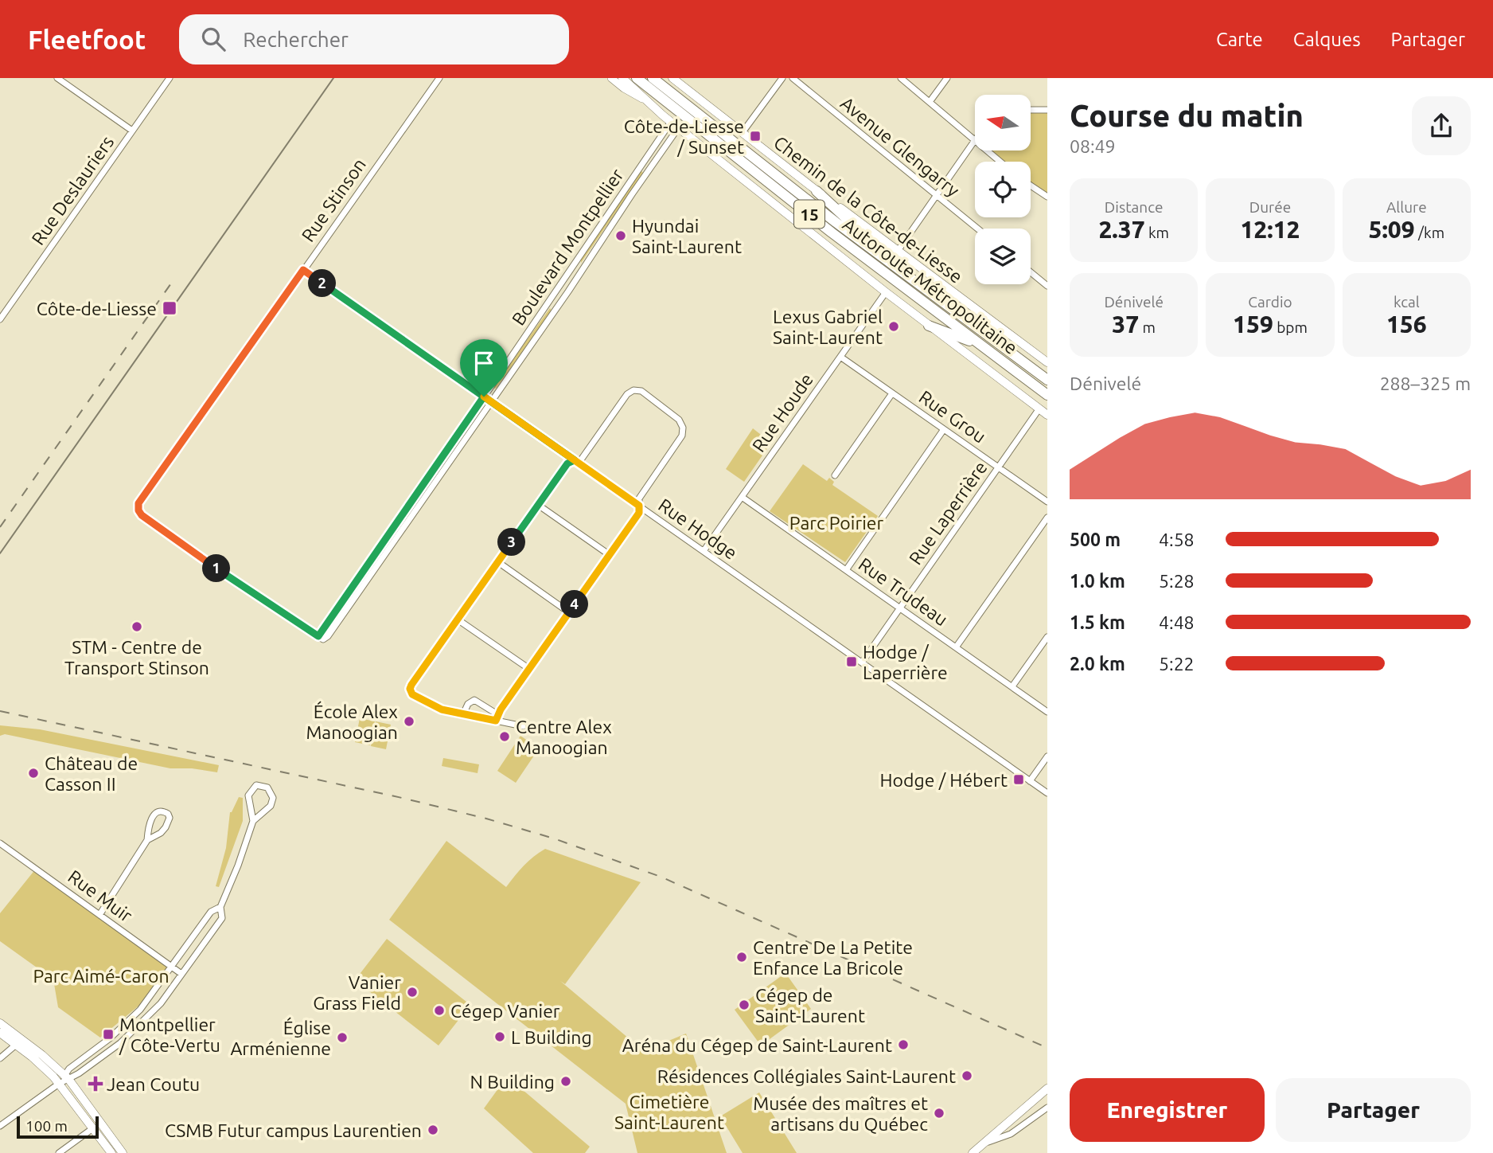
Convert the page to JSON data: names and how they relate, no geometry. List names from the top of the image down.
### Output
{
  "streets": {
    "highway": ["15", "Autoroute Métropolitaine"],
    "main road": ["Chemin de la Côte-de-Liesse"],
    "street": [
      "Avenue Glengarry",
      "Rue Deslauriers",
      "Rue Stinson",
      "Boulevard Montpellier",
      "Rue Houde",
      "Rue Grou",
      "Rue Laperrière",
      "Rue Hodge",
      "Rue Trudeau",
      "Rue Muir"
    ]
  },
  "crossings": [
    ["Rue Stinson", "Boulevard Montpellier"],
    ["Rue Stinson", "Rue Hodge"],
    ["Boulevard Montpellier", "Rue Hodge"],
    ["Rue Houde", "Rue Grou"],
    ["Rue Houde", "Rue Hodge"],
    ["Rue Houde", "Rue Trudeau"],
    ["Rue Grou", "Rue Laperrière"],
    ["Rue Laperrière", "Rue Hodge"],
    ["Rue Laperrière", "Rue Trudeau"]
  ],
  "parks": ["Parc Poirier", "Parc Aimé-Caron", "Cimetière Saint-Laurent"],
  "places": {
    "transit": [
      "Côte-de-Liesse / Sunset",
      "Côte-de-Liesse",
      "Hodge / Laperrière",
      "Hodge / Hébert",
      "Montpellier / Côte-Vertu"
    ],
    "other": [
      "Hyundai Saint-Laurent",
      "Lexus Gabriel Saint-Laurent",
      "STM - Centre de Transport Stinson",
      "École Alex Manoogian",
      "Centre Alex Manoogian",
      "Château de Casson II",
      "Centre De La Petite Enfance La Bricole",
      "Vanier Grass Field",
      "Cégep de Saint-Laurent",
      "Cégep Vanier",
      "L Building",
      "Église Arménienne",
      "Aréna du Cégep de Saint-Laurent",
      "Résidences Collégiales Saint-Laurent",
      "N Building",
      "Musée des maîtres et artisans du Québec",
      "CSMB Futur campus Laurentien"
    ],
    "health": ["Jean Coutu"]
  },
  "scale_bar": "100 m",
  "north": "left",
  "page": {
    "header": "Fleetfoot",
    "search": "Rechercher",
    "nav": ["Carte", "Calques", "Partager"],
    "heading": ["Course du matin", "08:49"],
    "stats": [
      ["Distance", "2.37 km"],
      ["Durée", "12:12"],
      ["Allure", "5:09 /km"],
      ["Dénivelé", "37 m"],
      ["Cardio", "159 bpm"],
      ["kcal", "156"]
    ],
    "pins": [
      "2",
      "3",
      "1",
      "4"
    ],
    "chart": ["Dénivelé", "288–325 m"],
    "list": [
      {
        "name": "500 m",
        "note": "4:58"
      },
      {
        "name": "1.0 km",
        "note": "5:28"
      },
      {
        "name": "1.5 km",
        "note": "4:48"
      },
      {
        "name": "2.0 km",
        "note": "5:22"
      }
    ],
    "buttons": ["Enregistrer", "Partager"],
    "scale": "100 m"
  }
}
